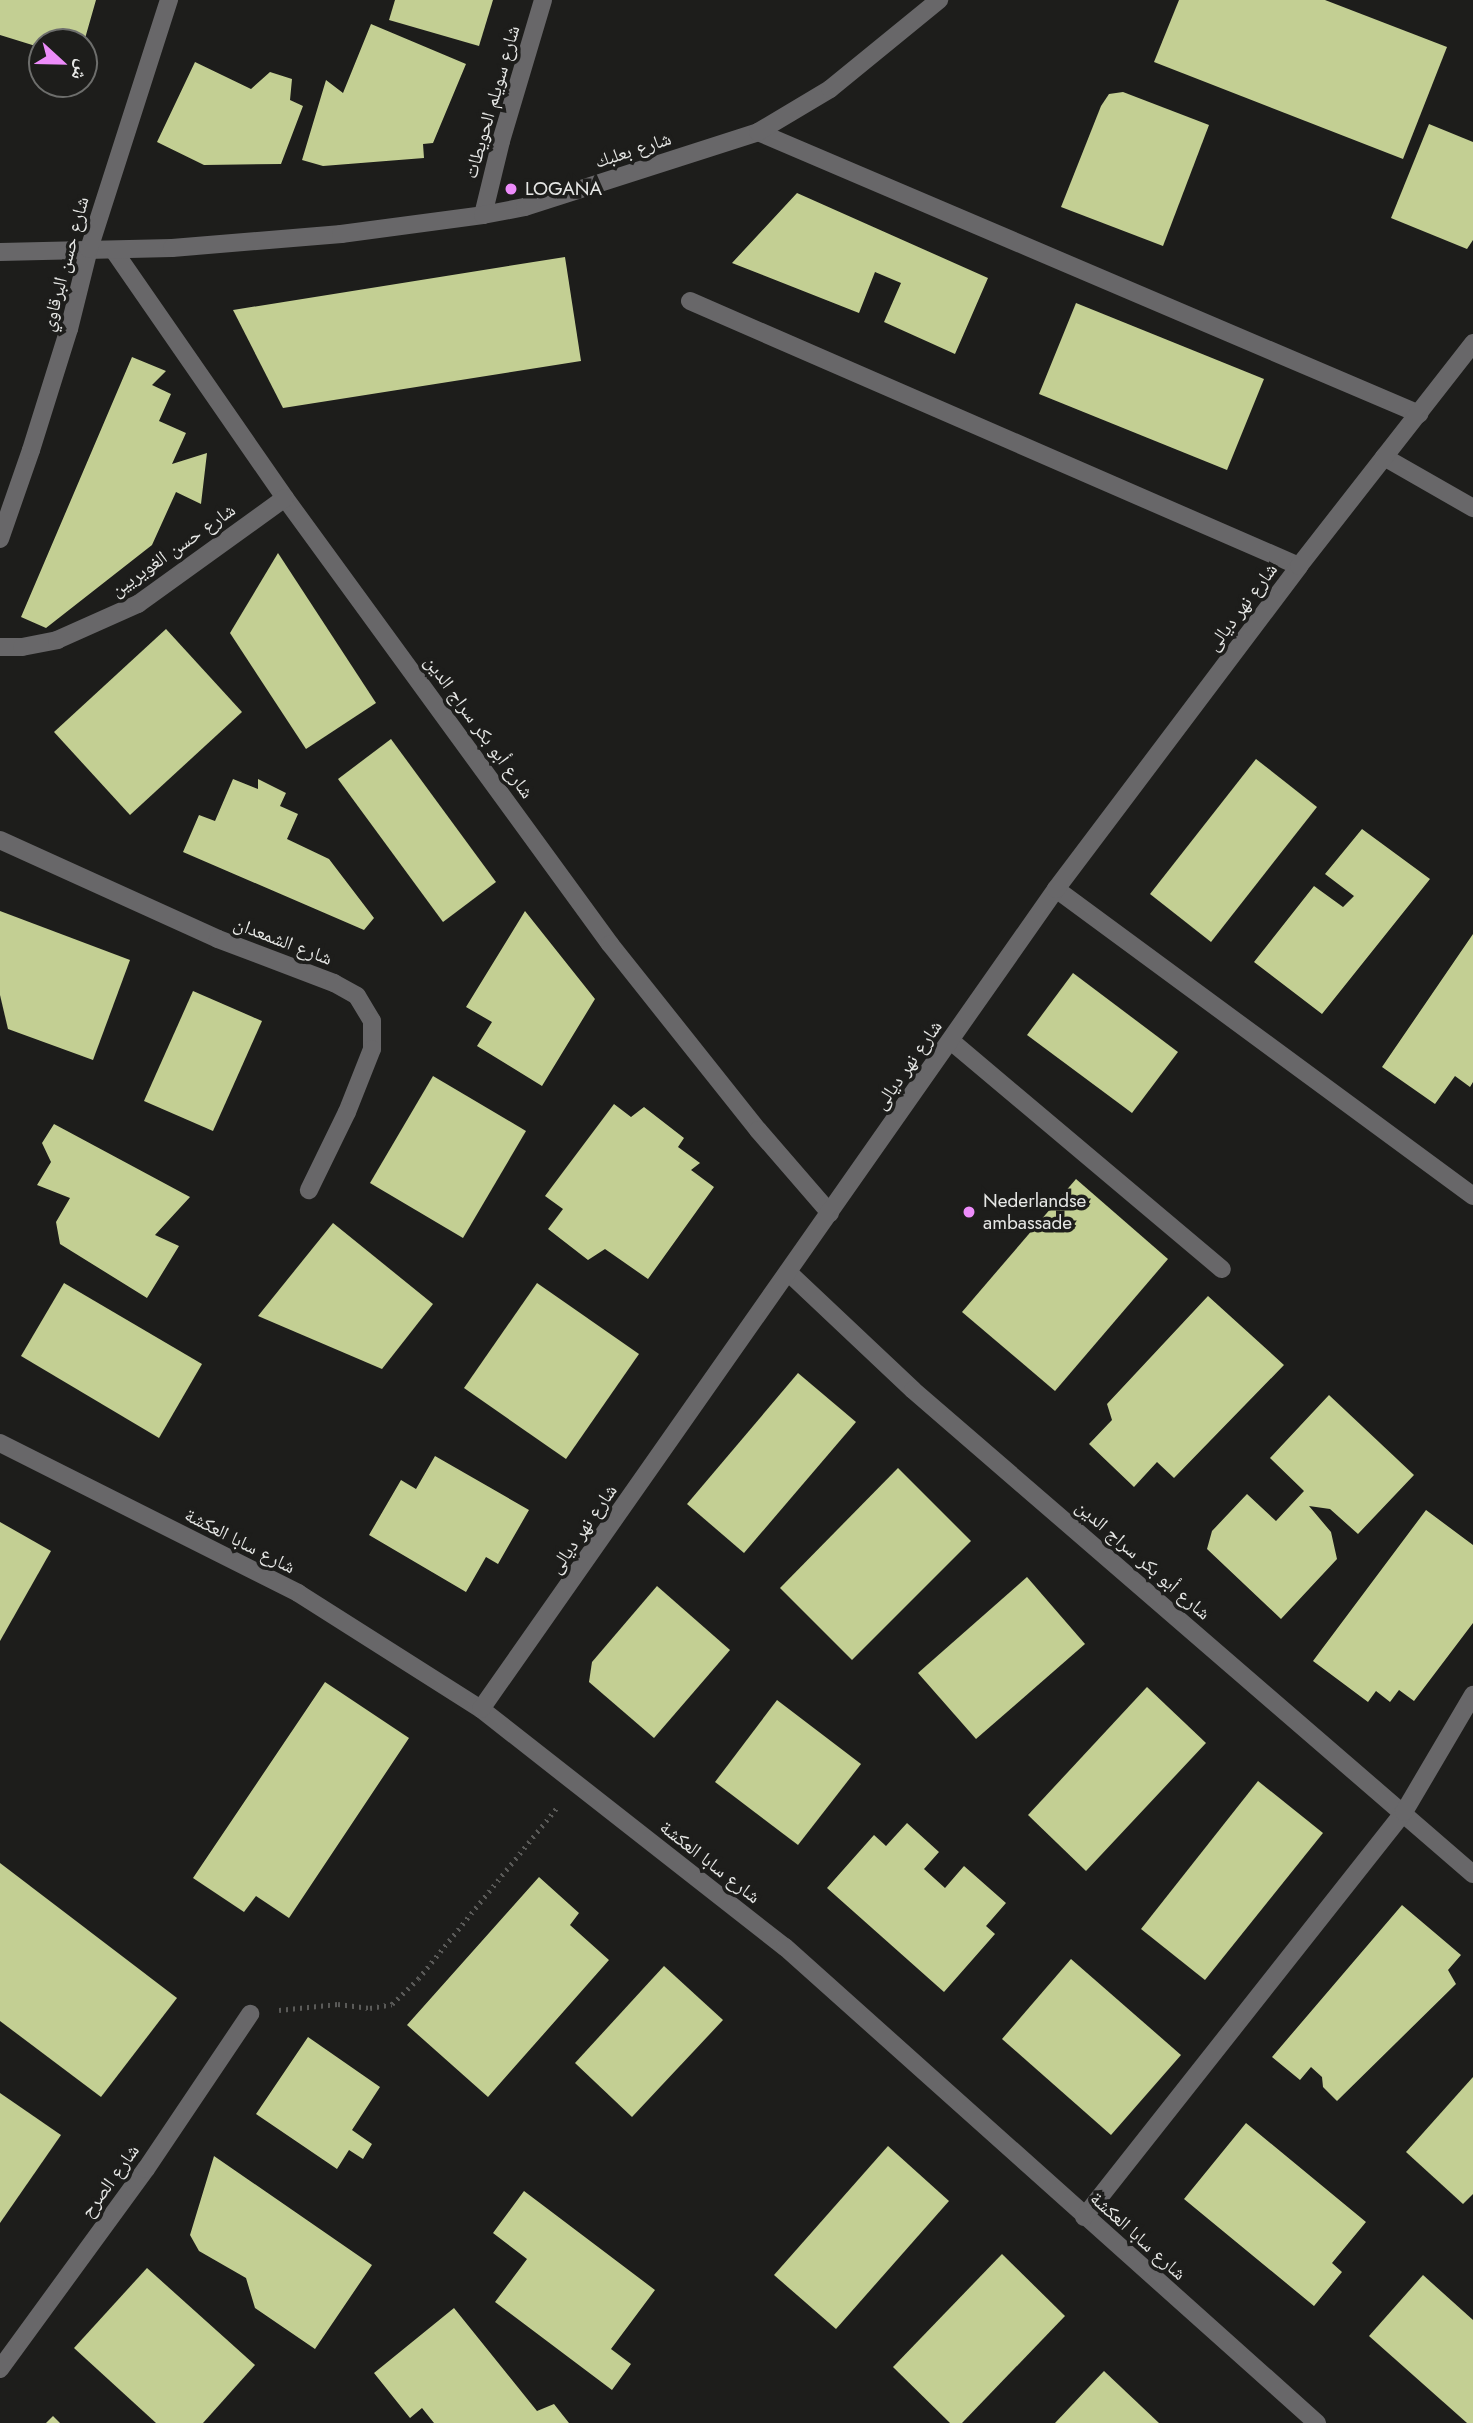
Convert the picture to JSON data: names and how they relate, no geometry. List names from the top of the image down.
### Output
{
  "streets": {
    "street": [
      "شارع سويلم الحويطات",
      "شارع بعلبك",
      "شارع حسن البرقاوي",
      "شارع حسن الغويريين",
      "شارع نهر ديالى",
      "شارع أبو بكر سراج الدين",
      "شارع الشمعدان",
      "شارع سابا العكشة",
      "شارع الصرح"
    ]
  },
  "crossings": [
    ["شارع سويلم الحويطات", "شارع بعلبك"],
    ["شارع بعلبك", "شارع حسن البرقاوي"],
    ["شارع بعلبك", "شارع أبو بكر سراج الدين"],
    ["شارع حسن الغويريين", "شارع أبو بكر سراج الدين"],
    ["شارع نهر ديالى", "شارع أبو بكر سراج الدين"],
    ["شارع نهر ديالى", "شارع سابا العكشة"]
  ],
  "places": ["LOGANA", "Nederlandse ambassade"],
  "north": "right"
}
